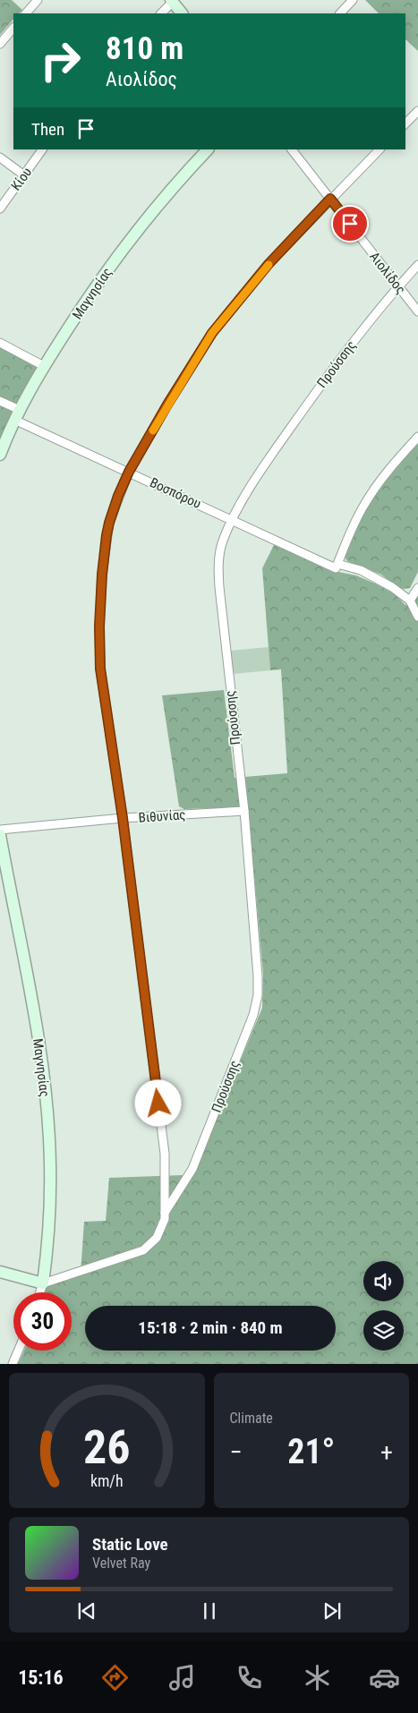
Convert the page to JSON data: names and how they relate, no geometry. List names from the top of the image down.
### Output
{
  "streets": {
    "street": [
      "Κίου",
      "Αιολίδος",
      "Μαγνησίας",
      "Προύσσης",
      "Βοσπόρου",
      "Βιθυνίας"
    ]
  },
  "crossings": [
    ["Αιολίδος", "Προύσσης"],
    ["Μαγνησίας", "Βοσπόρου"],
    ["Προύσσης", "Βοσπόρου"],
    ["Προύσσης", "Βιθυνίας"]
  ],
  "page": {
    "turn": ["810 m", "Αιολίδος"],
    "then": "Then",
    "limit": "30",
    "trip": "15:18 · 2 min · 840 m",
    "tile": "Climate",
    "heat": ["−", "21°", "+"],
    "song": ["Static Love", "Velvet Ray"],
    "tabs": "15:16",
    "gauge": ["26", "km/h"]
  }
}
